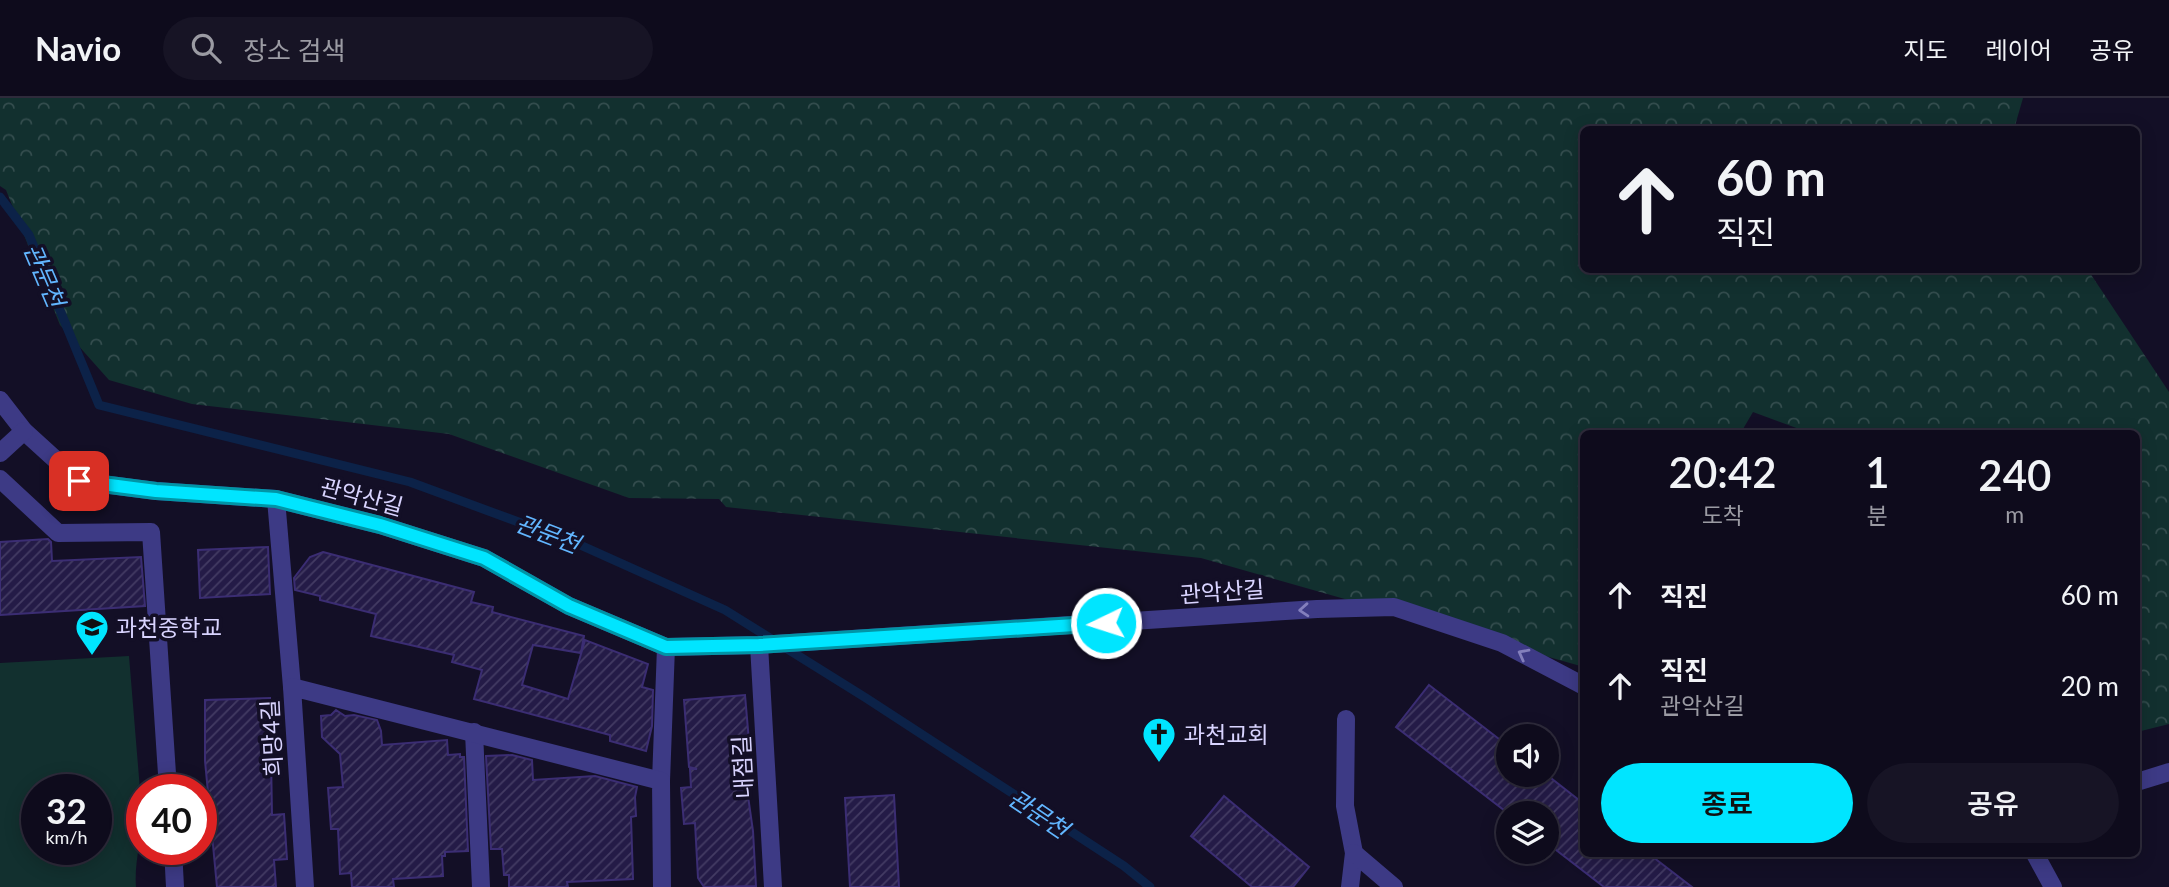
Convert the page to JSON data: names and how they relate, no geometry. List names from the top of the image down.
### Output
{
  "streets": {
    "street": ["관악산길", "희망4길", "내점길"]
  },
  "crossings": [
    ["관악산길", "내점길"]
  ],
  "one_way": ["관악산길"],
  "water": ["관문천"],
  "places": {
    "school or university": ["과천중학교"],
    "church": ["과천교회"]
  },
  "page": {
    "header": "Navio",
    "search": "장소 검색",
    "nav": ["지도", "레이어", "공유"],
    "turn": ["60 m", "직진"],
    "eta": [
      "20:42",
      "도착",
      "1",
      "분",
      "240",
      "m"
    ],
    "list": [
      {
        "name": "직진",
        "value": "60 m"
      },
      {
        "name": "직진",
        "note": "관악산길",
        "value": "20 m"
      }
    ],
    "buttons": ["종료", "공유"],
    "speed": "32 km/h",
    "limit": "40"
  }
}
